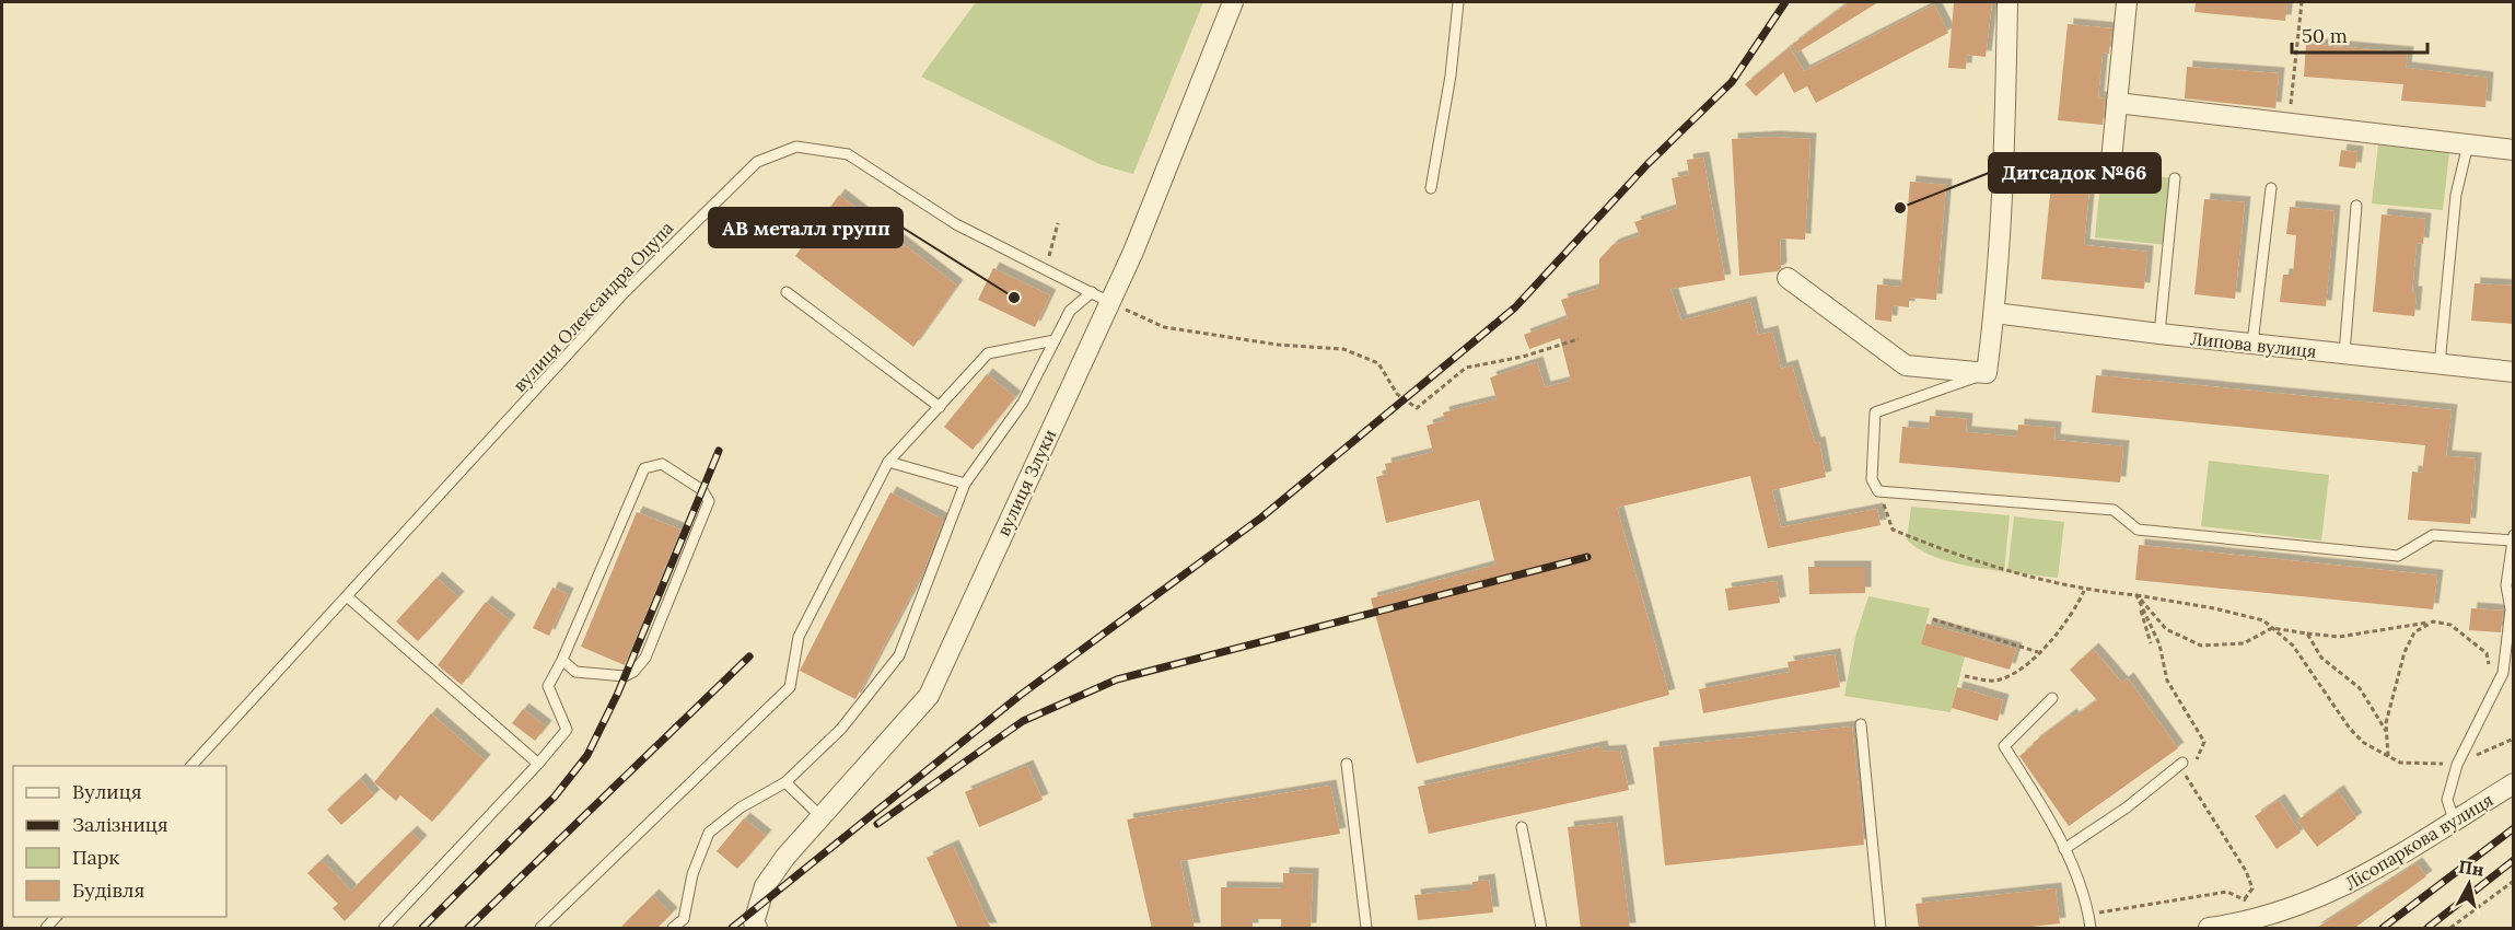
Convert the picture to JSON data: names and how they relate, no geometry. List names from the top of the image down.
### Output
{
  "streets": {
    "street": ["Липова вулиця", "вулиця Злуки", "Лісопаркова вулиця"],
    "lane": ["вулиця Олександра Оцупа"]
  },
  "crossings": [
    ["вулиця Олександра Оцупа", "вулиця Злуки"]
  ],
  "places": ["Дитсадок №66", "АВ металл групп"],
  "legend": [
    "Вулиця",
    "Залізниця",
    "Парк",
    "Будівля"
  ],
  "scale_bar": "50 m",
  "north": "top"
}
